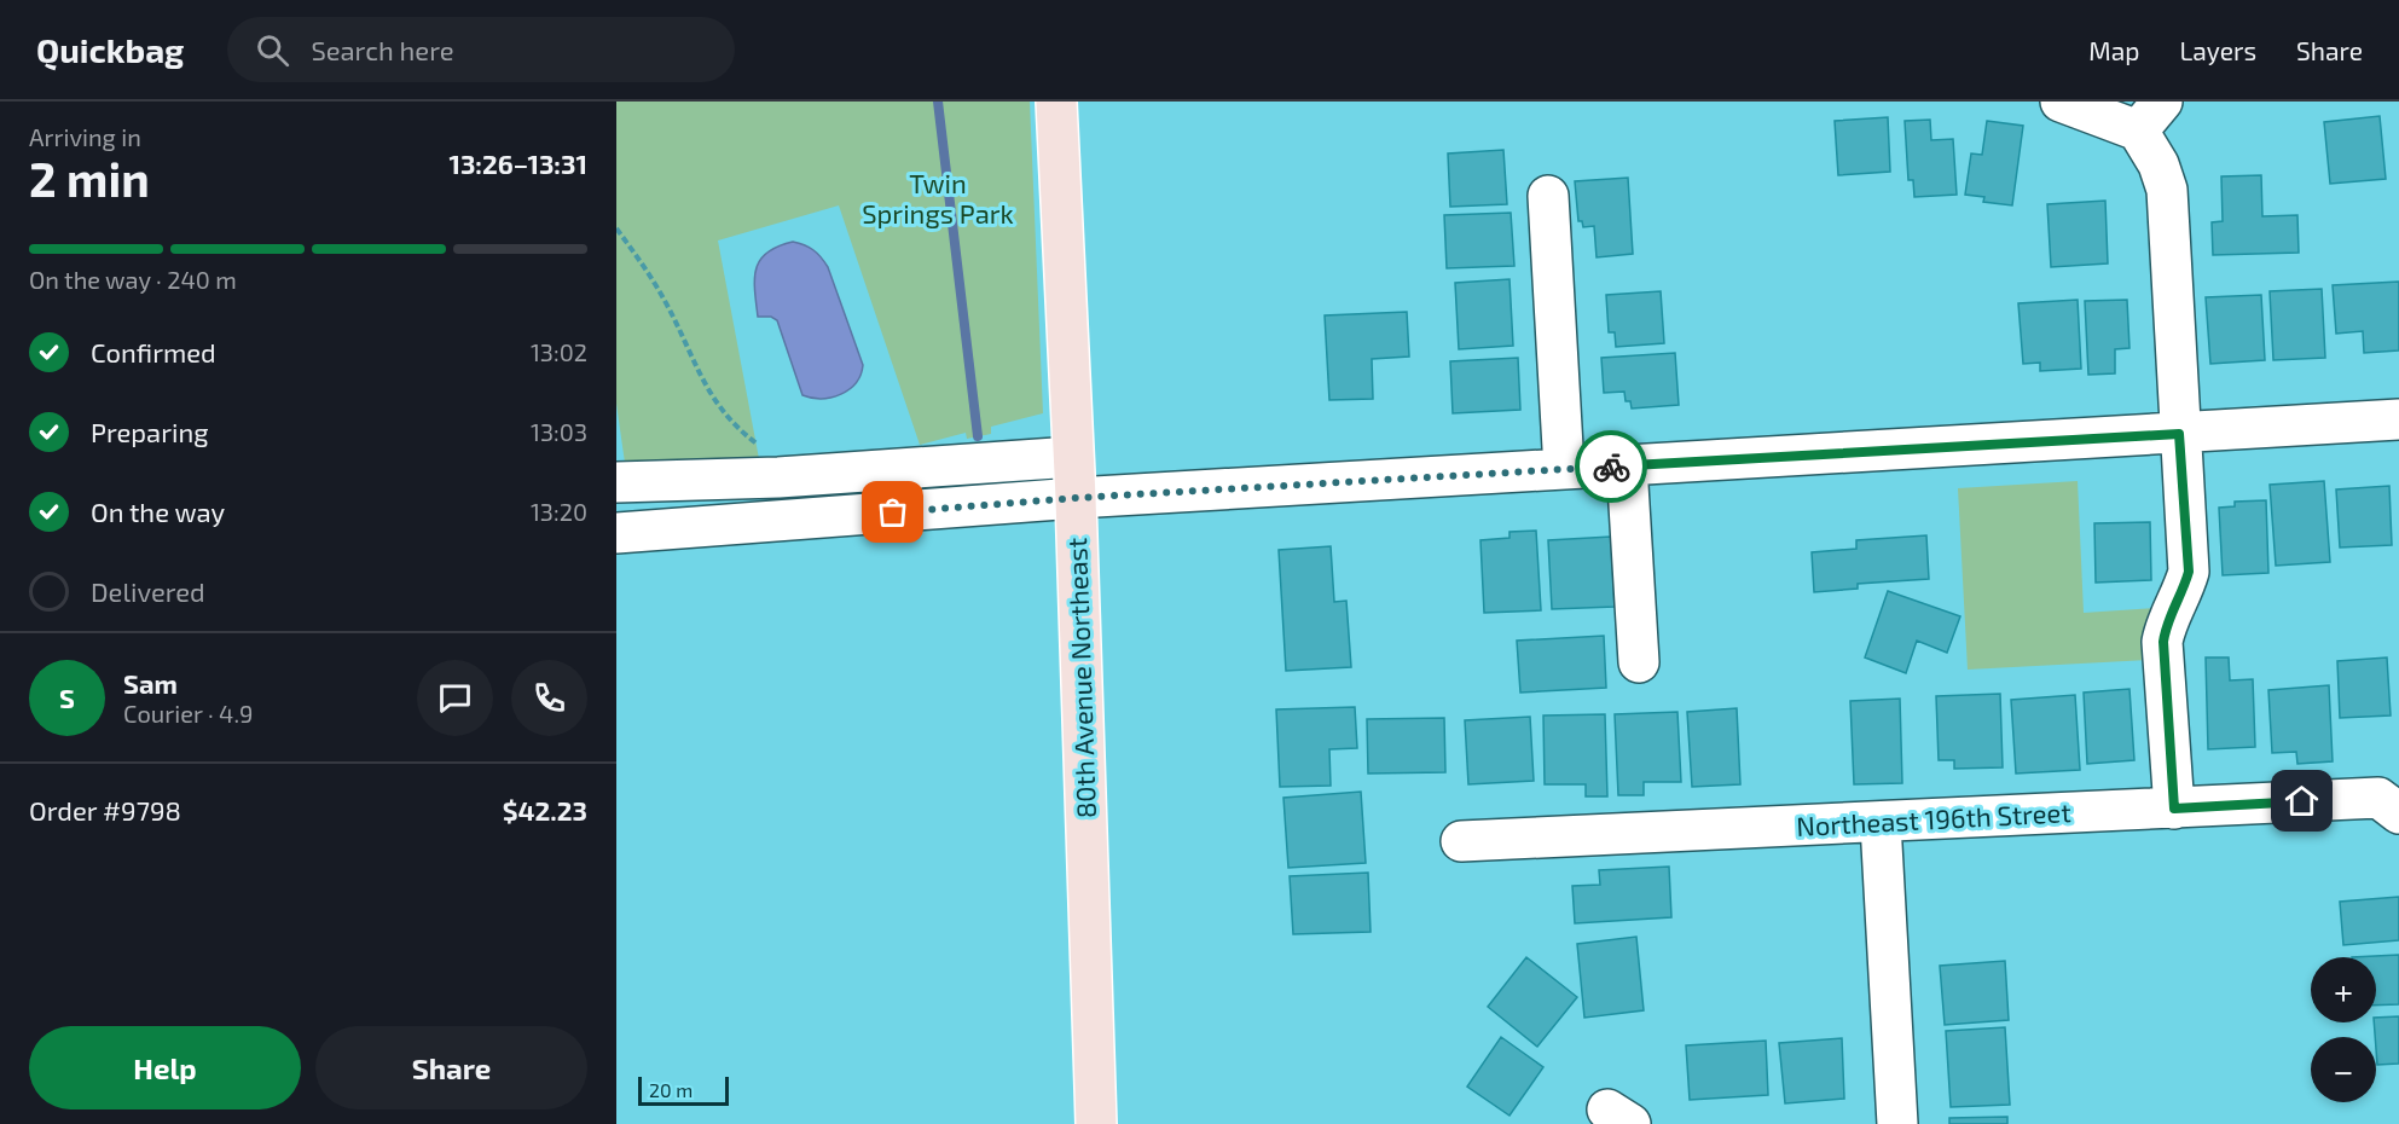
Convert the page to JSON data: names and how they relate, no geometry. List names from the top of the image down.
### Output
{
  "streets": {
    "main road": ["80th Avenue Northeast"],
    "street": ["Northeast 196th Street"]
  },
  "parks": ["Twin Springs Park"],
  "scale_bar": "20 m",
  "page": {
    "header": "Quickbag",
    "search": "Search here",
    "nav": ["Map", "Layers", "Share"],
    "heading": ["2 min", "Arriving in", "13:26–13:31"],
    "panel": [
      "Sam",
      "Courier · 4.9",
      "Order #9798",
      "$42.23"
    ],
    "bar": "On the way · 240 m",
    "list": [
      ["Confirmed", "13:02"],
      ["Preparing", "13:03"],
      ["On the way", "13:20"],
      "Delivered"
    ],
    "round": "S",
    "map_buttons": ["+", "−"],
    "buttons": ["Help", "Share"],
    "scale": "20 m"
  }
}
